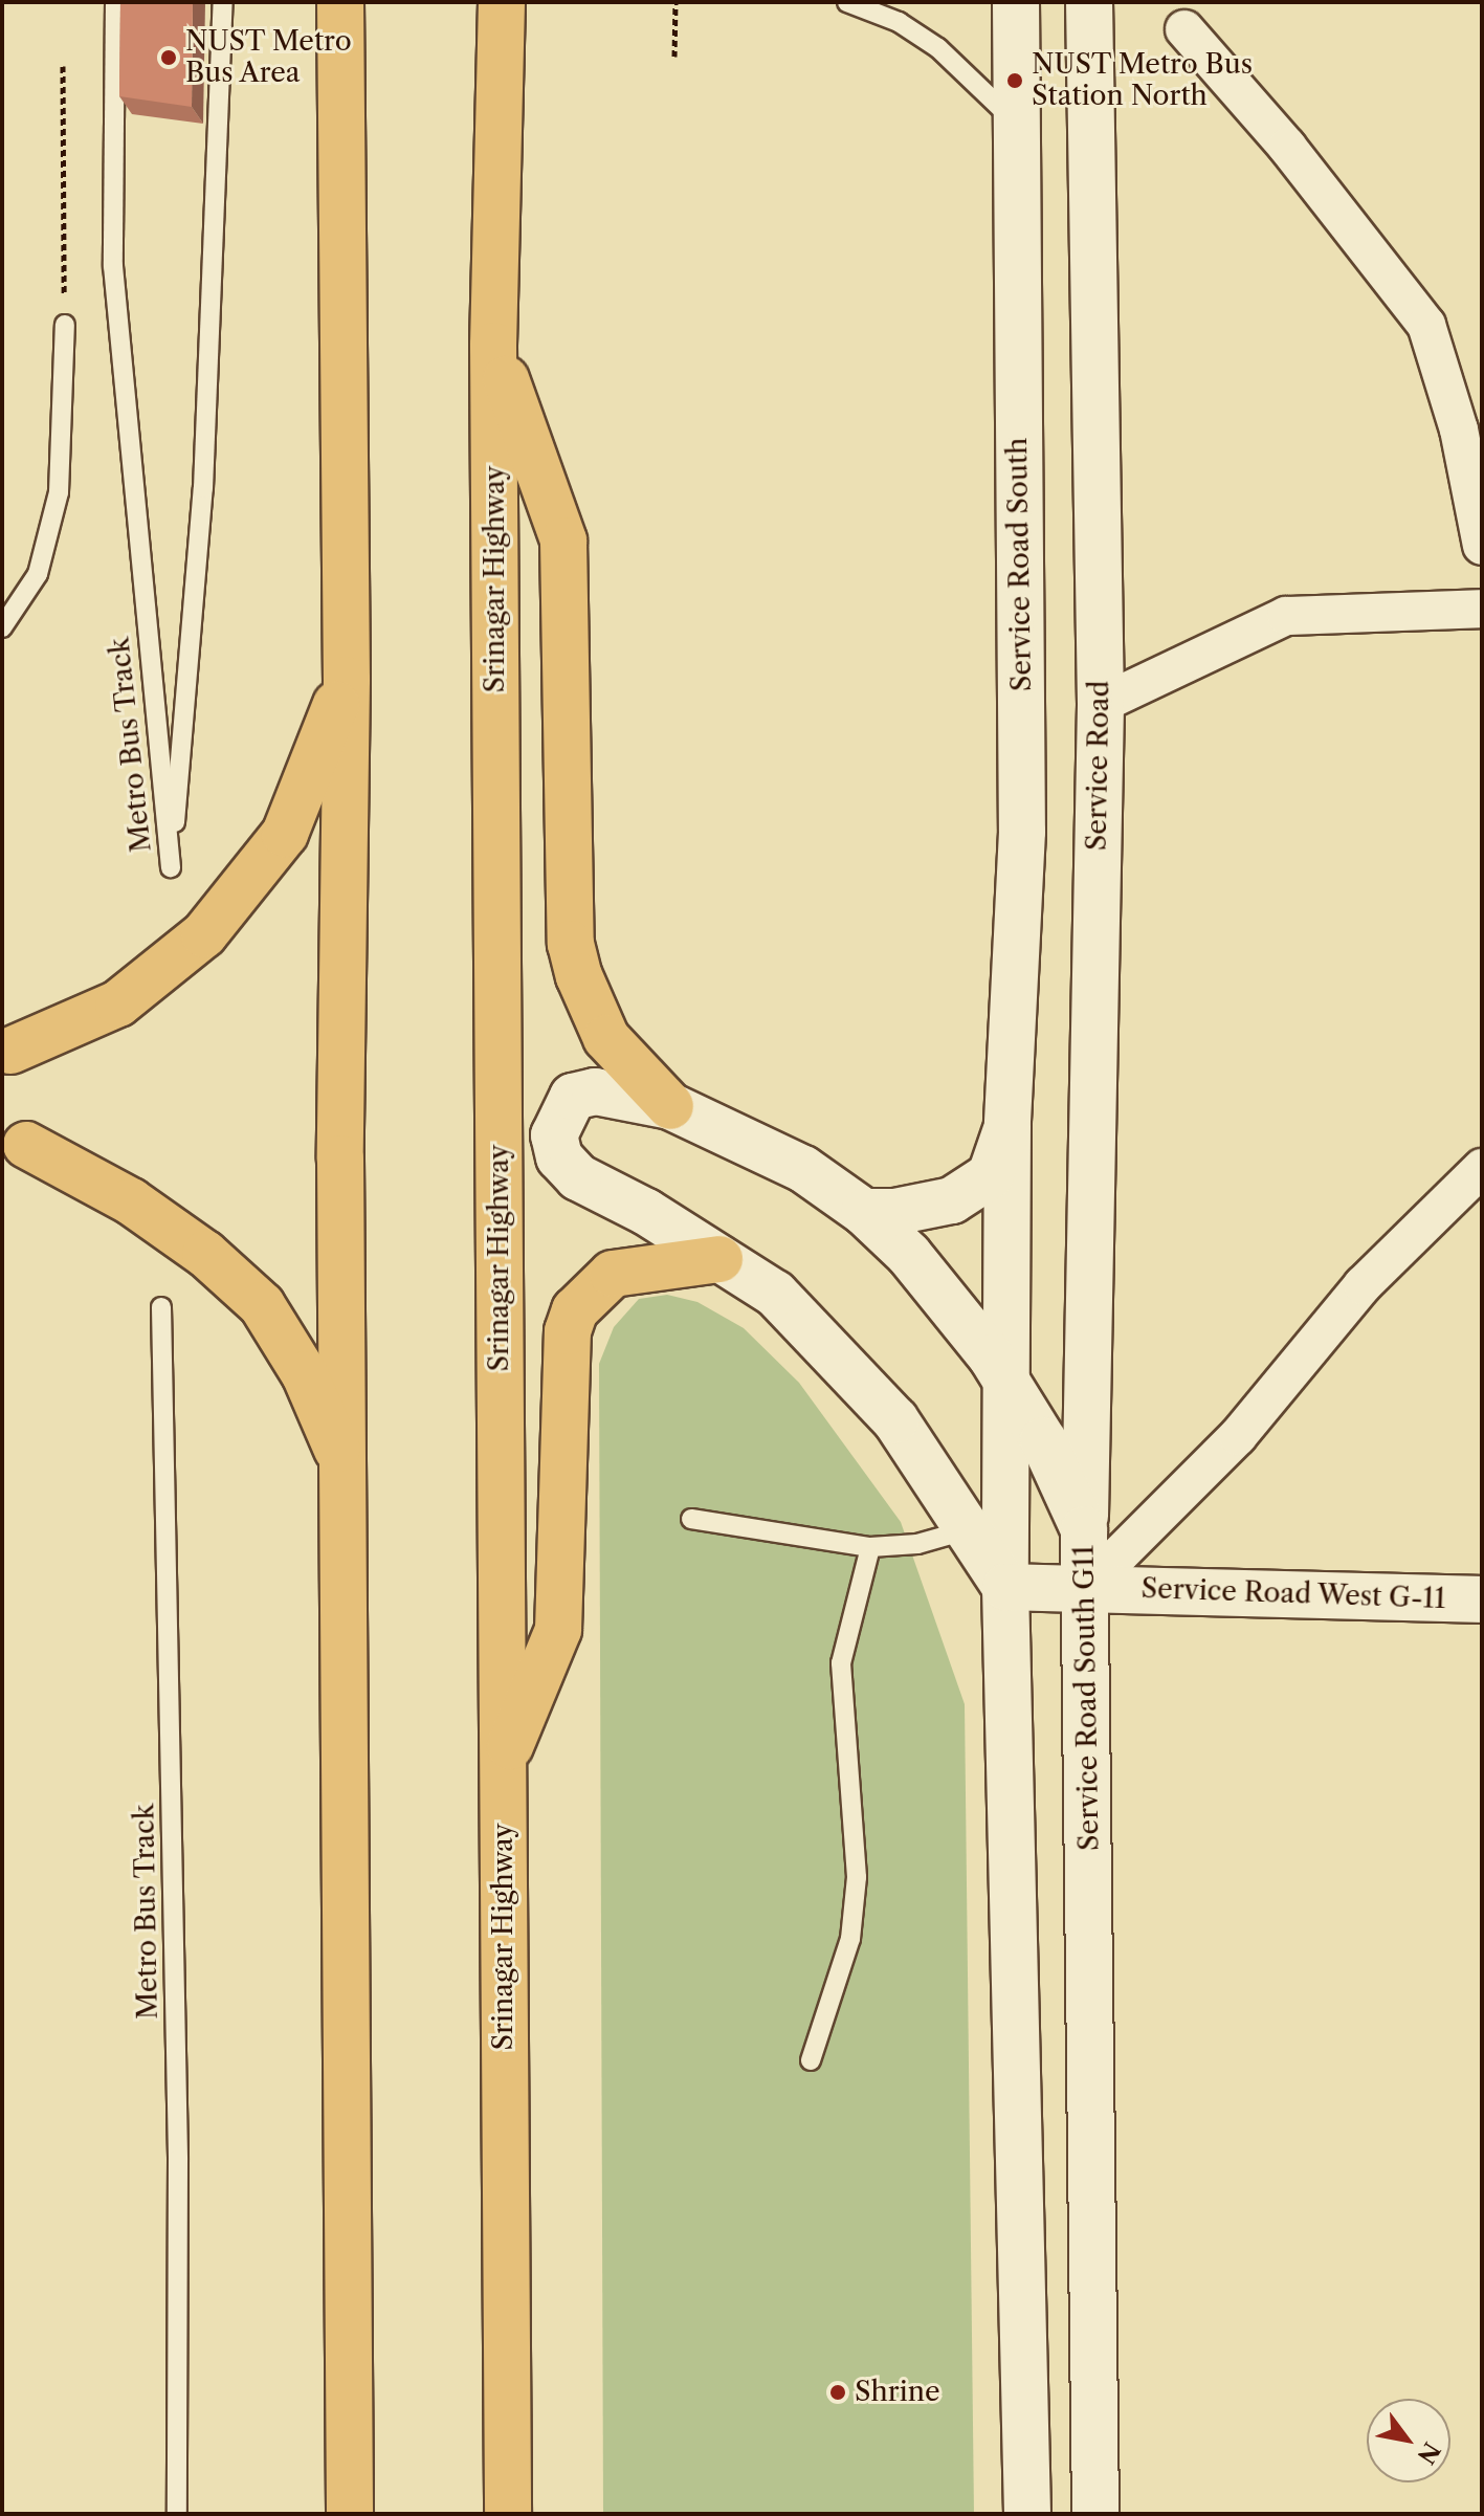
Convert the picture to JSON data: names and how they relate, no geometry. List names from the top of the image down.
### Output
{
  "streets": {
    "highway": ["Srinagar Highway"],
    "main road": [
      "Service Road South",
      "Service Road",
      "Service Road West G-11",
      "Service Road South G11"
    ],
    "lane": ["Metro Bus Track"]
  },
  "crossings": [
    ["Service Road", "Service Road South G11"],
    ["Service Road West G-11", "Service Road South G11"]
  ],
  "places": ["NUST Metro Bus Area", "NUST Metro Bus Station North", "Shrine"],
  "north": "bottom right"
}
